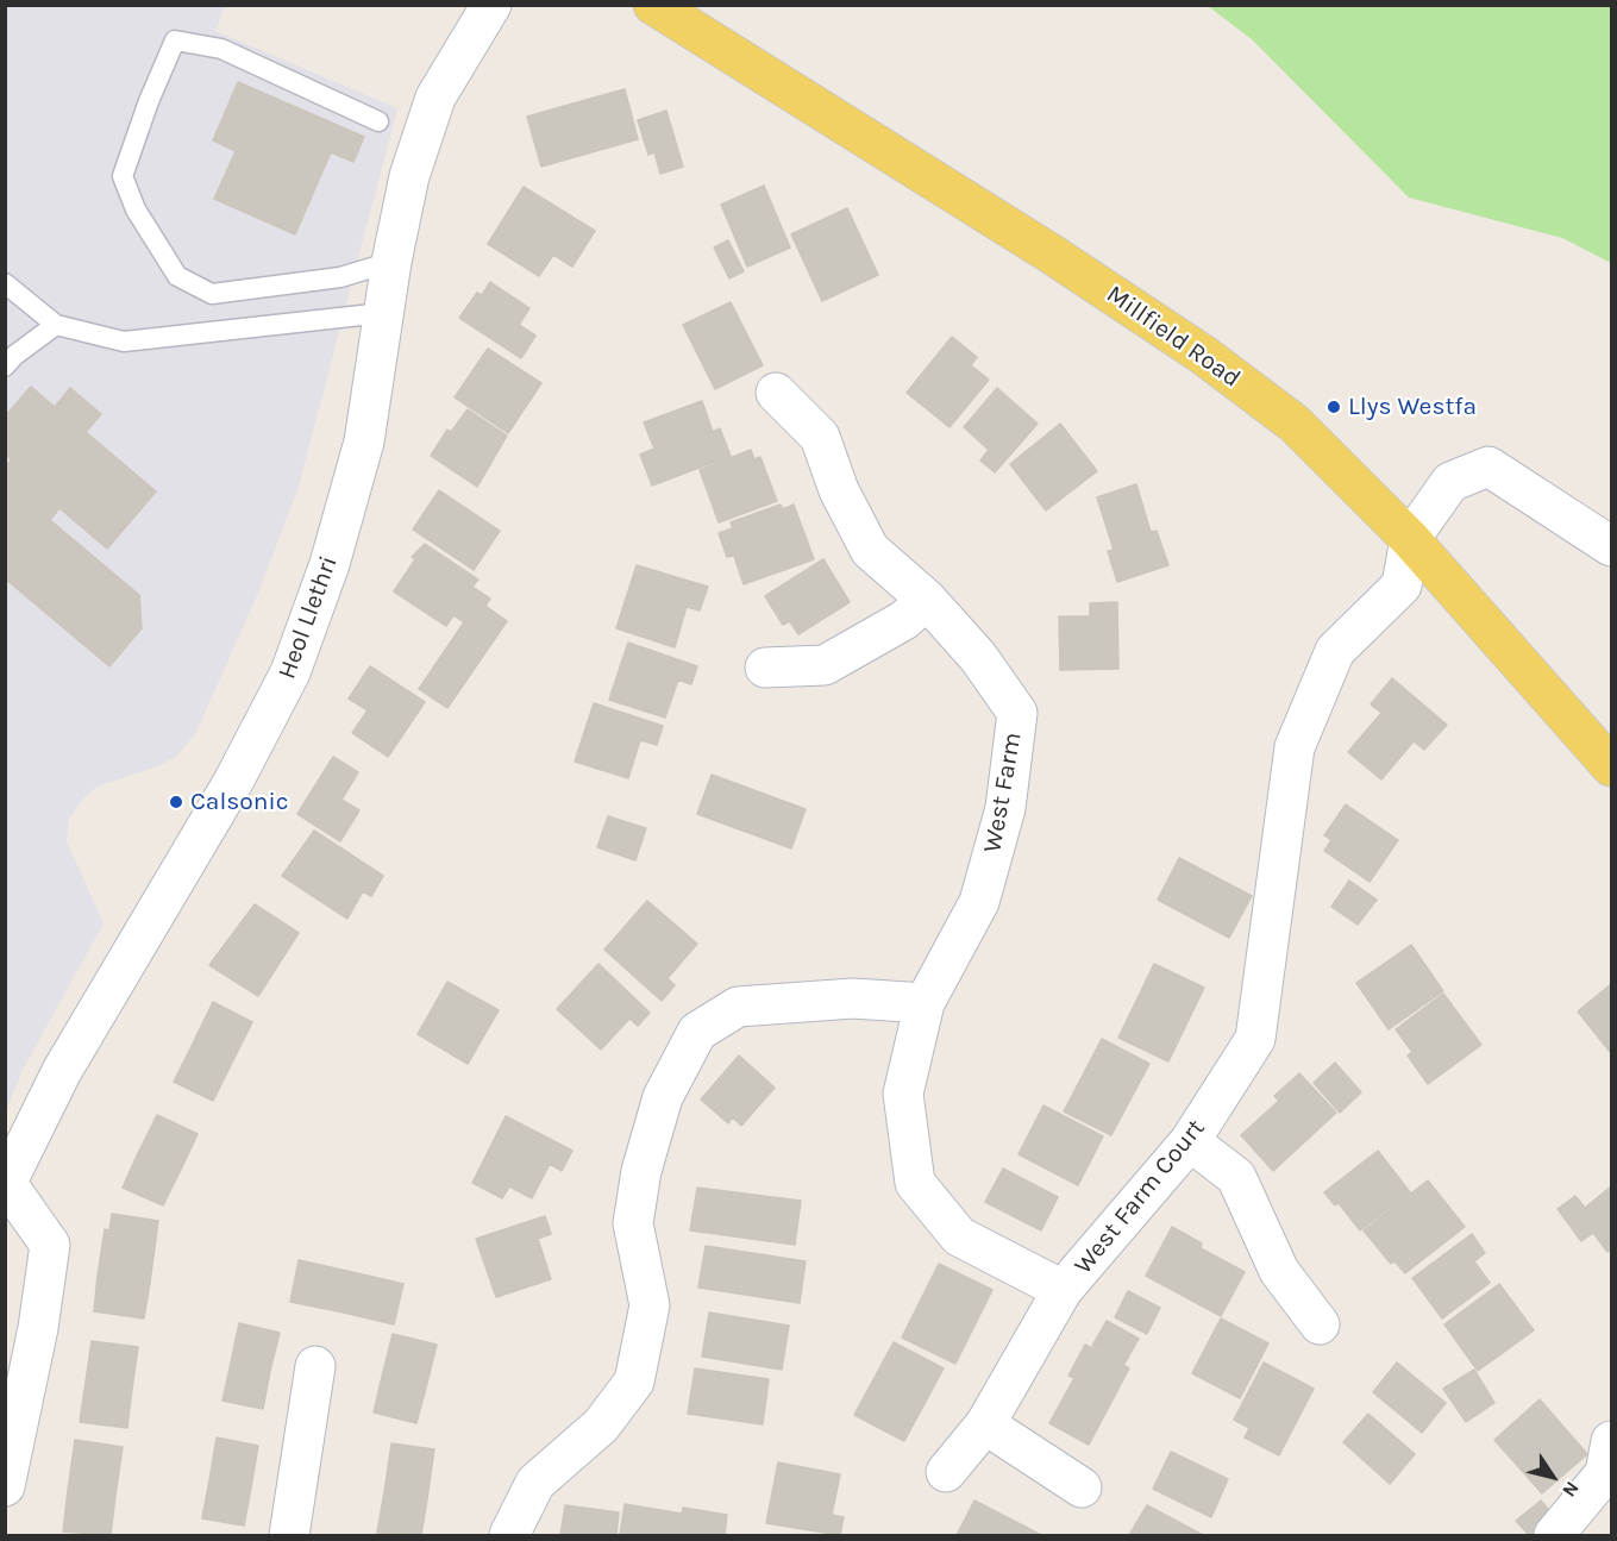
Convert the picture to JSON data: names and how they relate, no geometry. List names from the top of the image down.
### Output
{
  "streets": {
    "main road": ["Millfield Road"],
    "street": ["Heol Llethri", "West Farm", "West Farm Court"]
  },
  "crossings": [
    ["Millfield Road", "West Farm Court"],
    ["West Farm", "West Farm Court"]
  ],
  "places": ["Llys Westfa", "Calsonic"],
  "north": "bottom right"
}
